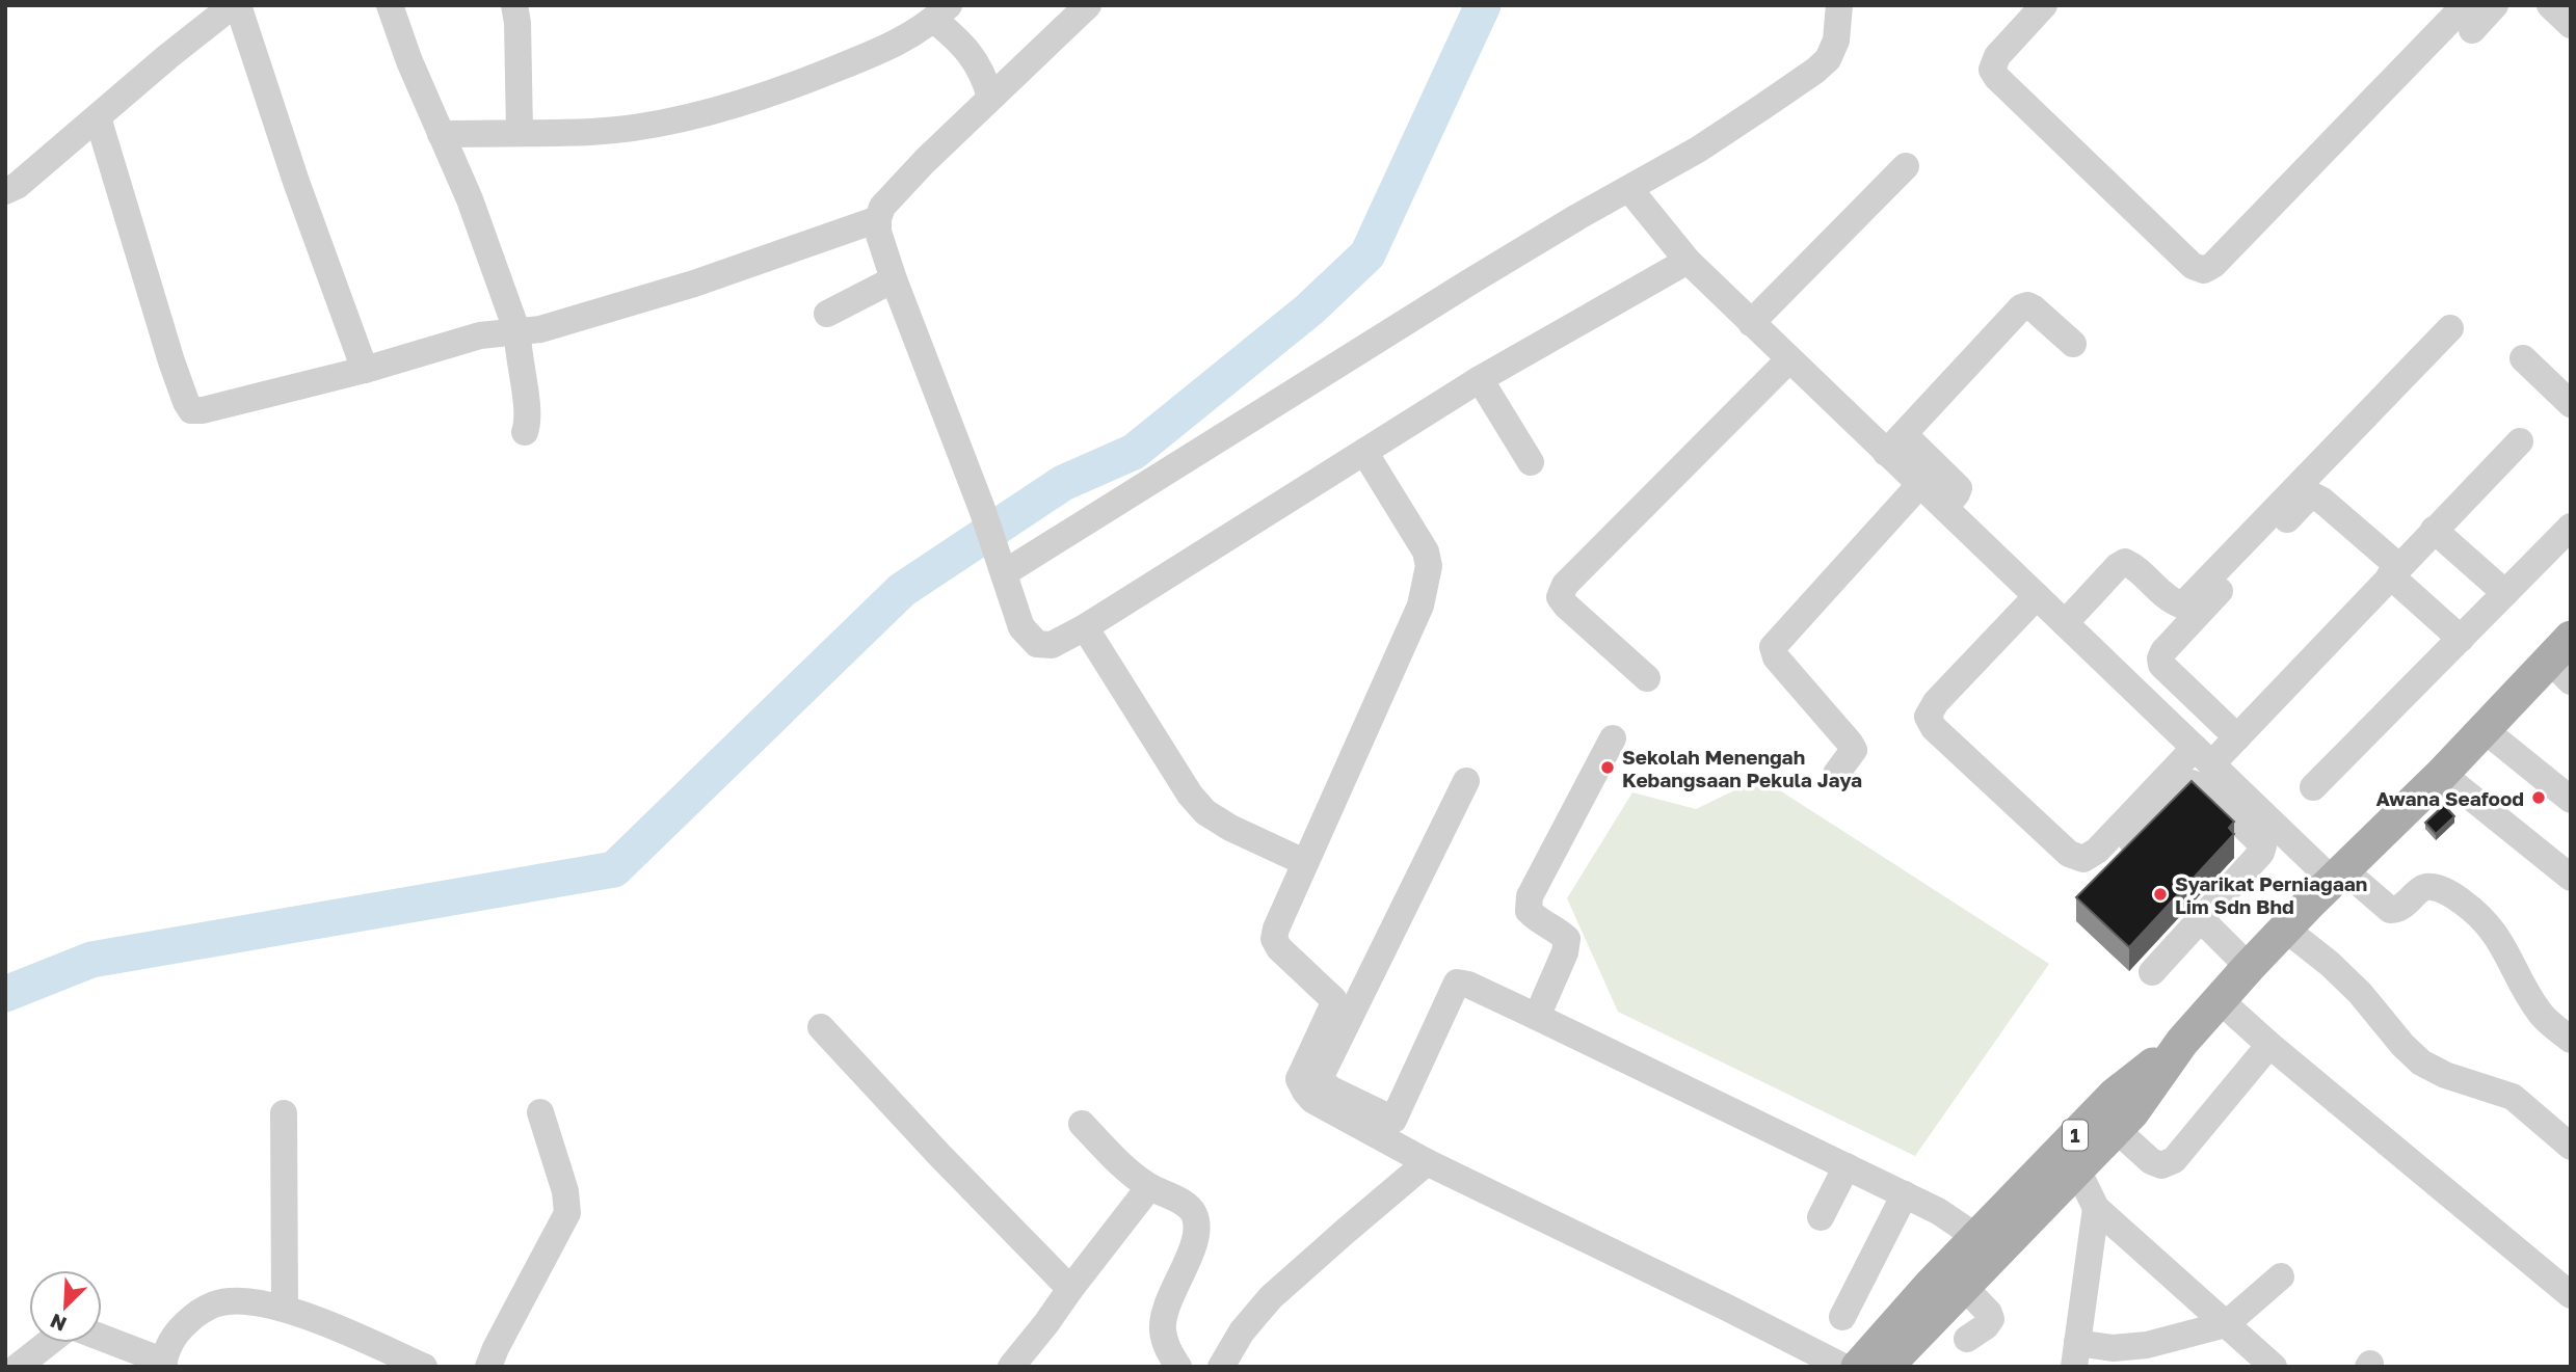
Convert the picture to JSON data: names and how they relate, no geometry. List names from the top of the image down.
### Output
{
  "streets": {
    "main road": ["1"]
  },
  "places": ["Sekolah Menengah Kebangsaan Pekula Jaya", "Awana Seafood", "Syarikat Perniagaan Lim Sdn Bhd"],
  "north": "bottom left"
}
